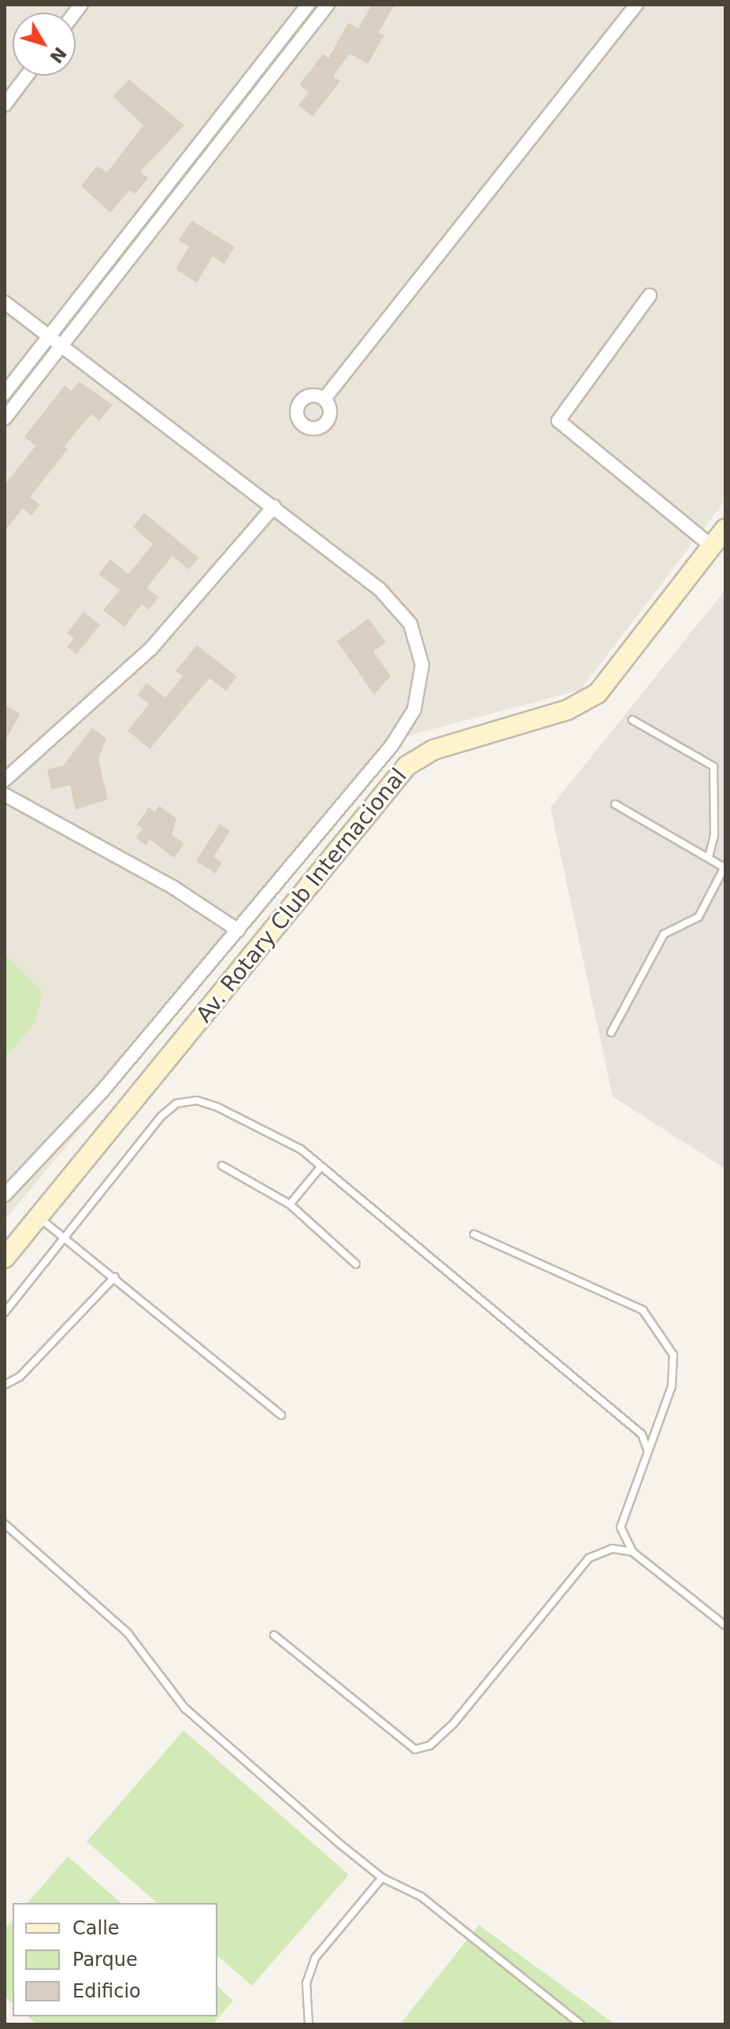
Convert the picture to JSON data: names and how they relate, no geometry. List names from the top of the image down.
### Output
{
  "streets": {
    "main road": ["Av. Rotary Club Internacional"]
  },
  "legend": ["Calle", "Parque", "Edificio"],
  "north": "bottom right"
}
